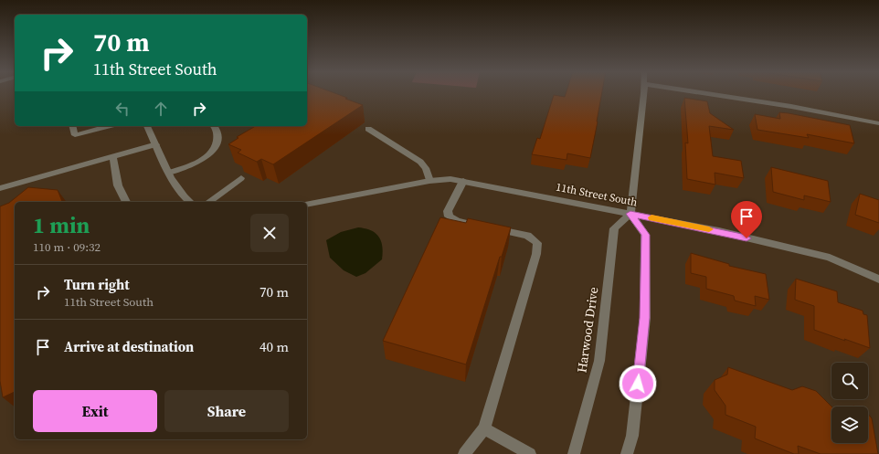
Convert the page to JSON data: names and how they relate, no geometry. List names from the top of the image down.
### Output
{
  "streets": {
    "street": ["11th Street South", "Harwood Drive"]
  },
  "crossings": [
    ["11th Street South", "Harwood Drive"]
  ],
  "page": {
    "turn": ["70 m", "11th Street South"],
    "heading": ["1 min", "110 m · 09:32"],
    "list": [
      {
        "name": "Turn right",
        "note": "11th Street South",
        "value": "70 m"
      },
      {
        "name": "Arrive at destination",
        "value": "40 m"
      }
    ],
    "buttons": ["Exit", "Share"]
  }
}
